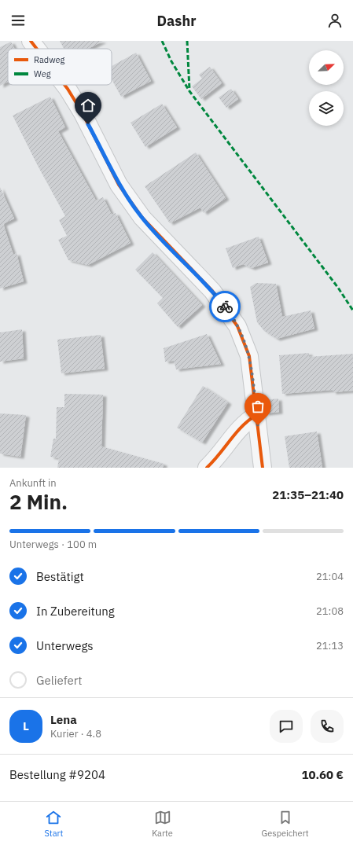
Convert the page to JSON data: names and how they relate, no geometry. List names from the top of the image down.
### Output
{
  "legend": ["Radweg", "Weg"],
  "north": "top right",
  "page": {
    "header": "Dashr",
    "heading": ["2 Min.", "Ankunft in", "21:35–21:40"],
    "panel": [
      "Lena",
      "Kurier · 4.8",
      "Bestellung #9204",
      "10.60 €"
    ],
    "bar": "Unterwegs · 100 m",
    "list": [
      ["Bestätigt", "21:04"],
      ["In Zubereitung", "21:08"],
      ["Unterwegs", "21:13"],
      "Geliefert"
    ],
    "round": "L",
    "tabs": ["Start", "Karte", "Gespeichert"]
  }
}
